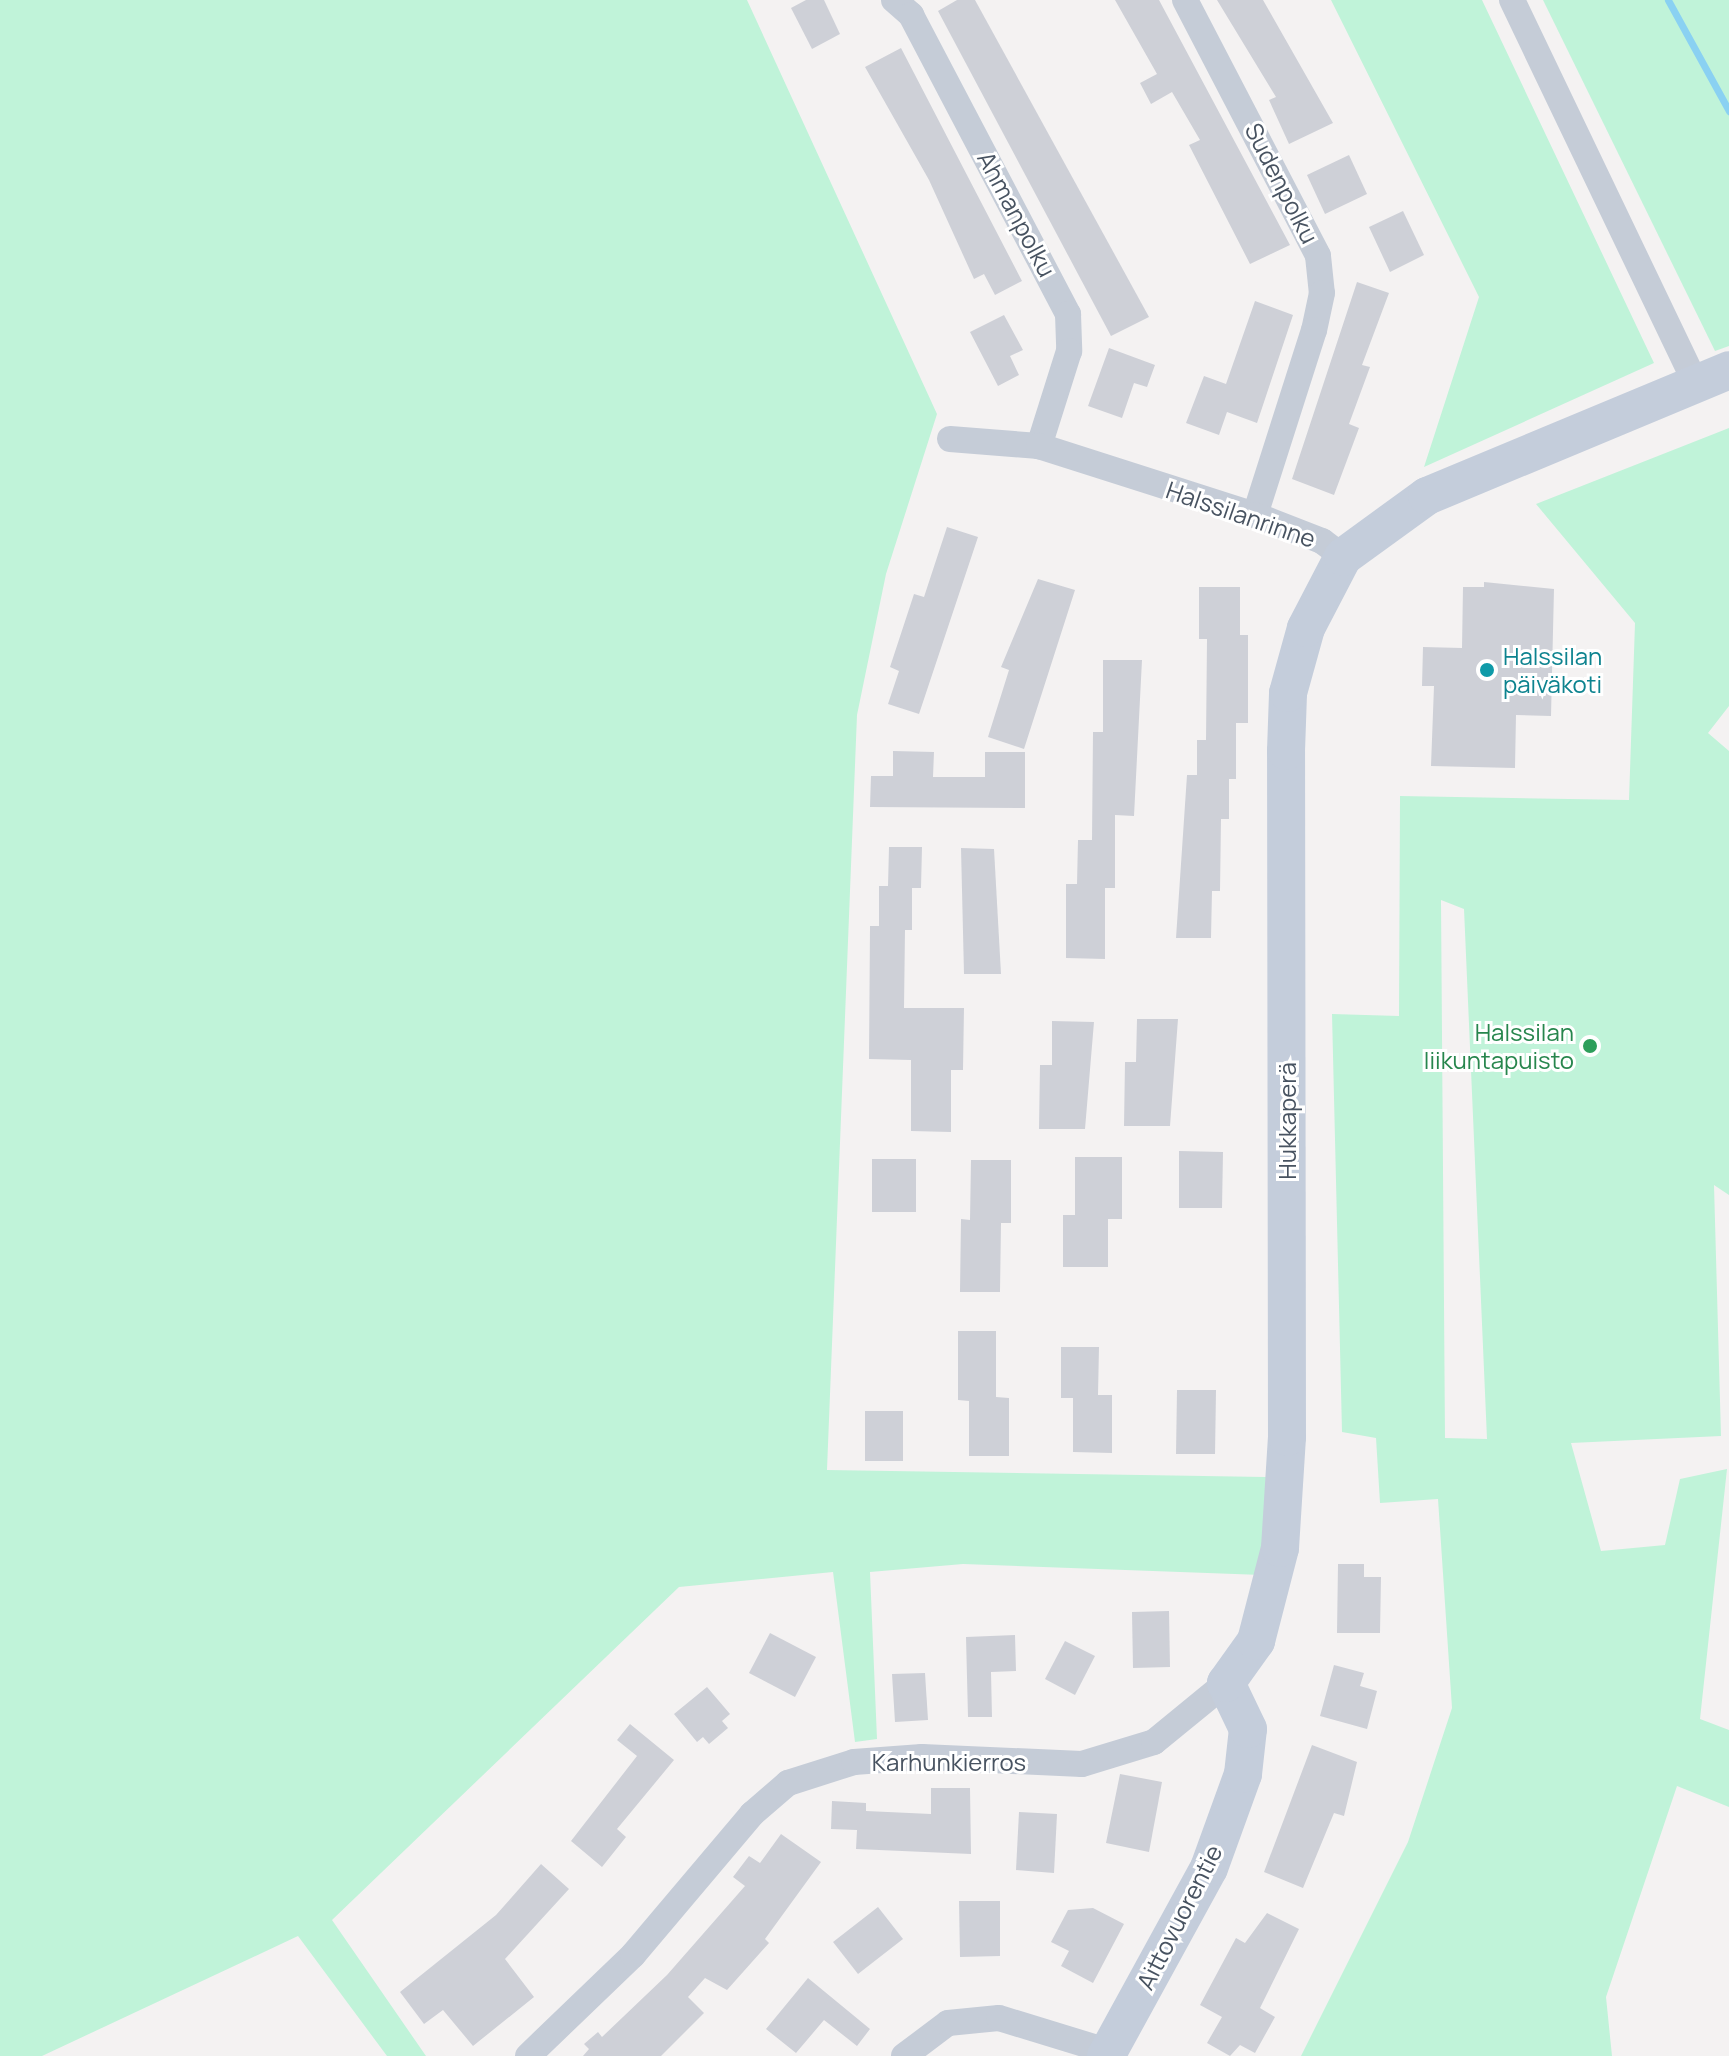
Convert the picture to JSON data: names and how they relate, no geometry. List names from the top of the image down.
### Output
{
  "streets": {
    "street": [
      "Sudenpolku",
      "Ahmanpolku",
      "Halssilanrinne",
      "Hukkaperä",
      "Karhunkierros",
      "Aittovuorentie"
    ]
  },
  "crossings": [
    ["Sudenpolku", "Halssilanrinne"],
    ["Ahmanpolku", "Halssilanrinne"],
    ["Halssilanrinne", "Hukkaperä"],
    ["Hukkaperä", "Karhunkierros"],
    ["Hukkaperä", "Aittovuorentie"],
    ["Karhunkierros", "Aittovuorentie"]
  ],
  "places": ["Halssilan päiväkoti", "Halssilan liikuntapuisto"]
}
